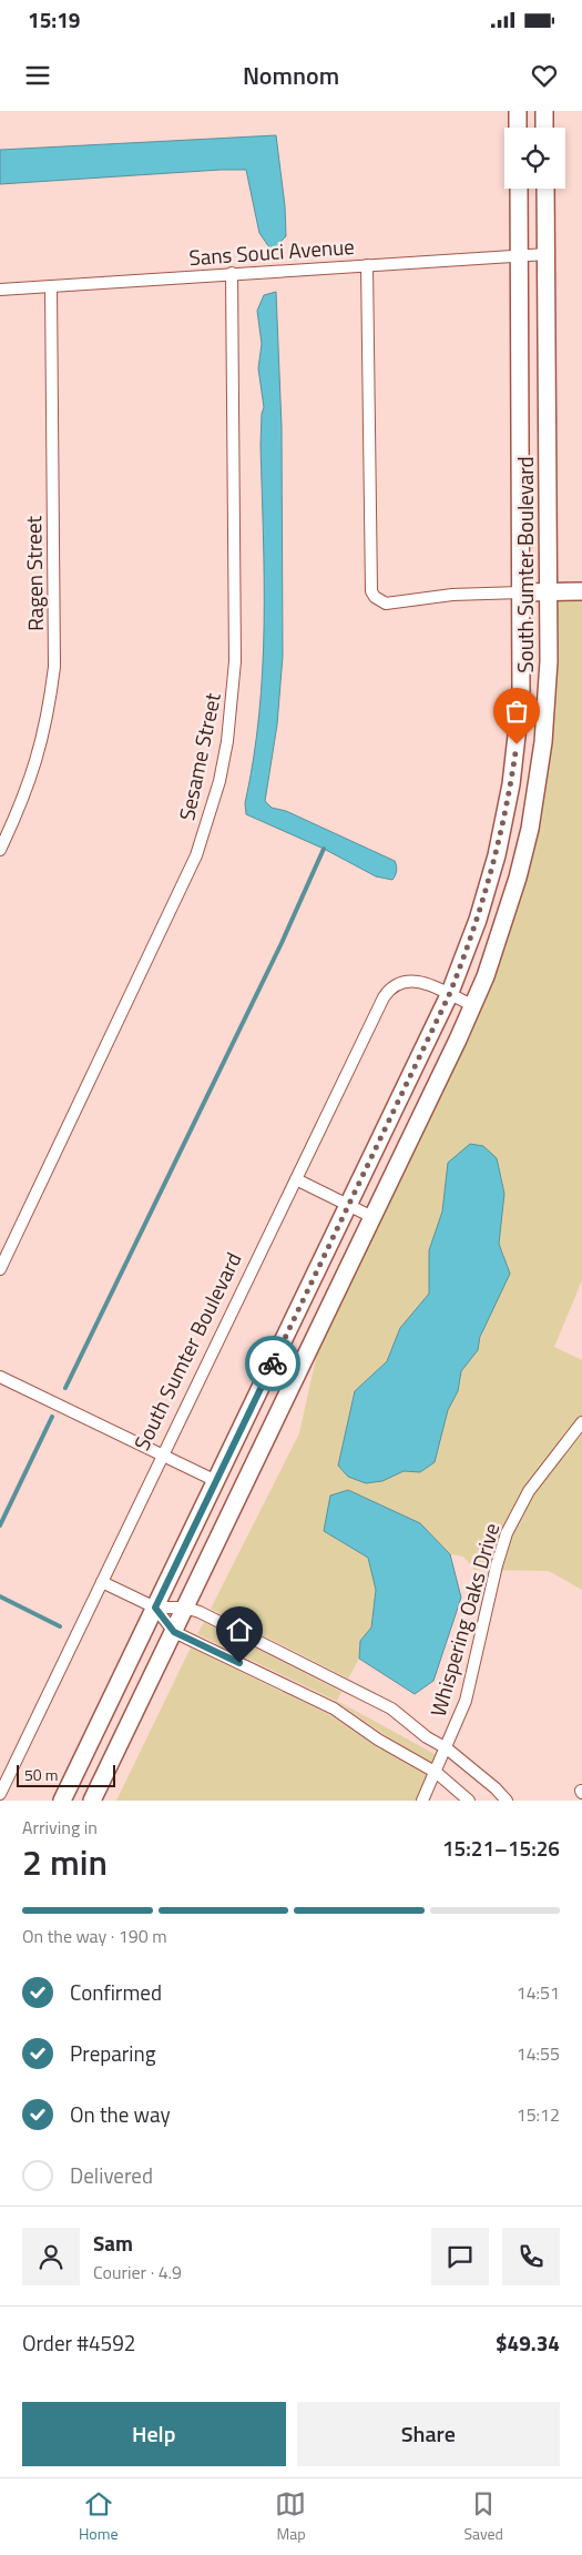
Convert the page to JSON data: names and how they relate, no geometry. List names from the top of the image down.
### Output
{
  "streets": {
    "main road": ["South Sumter Boulevard"],
    "street": [
      "Sans Souci Avenue",
      "Ragen Street",
      "Sesame Street",
      "Whispering Oaks Drive"
    ]
  },
  "crossings": [
    ["Sans Souci Avenue", "South Sumter Boulevard"],
    ["Sans Souci Avenue", "Ragen Street"],
    ["Sans Souci Avenue", "Sesame Street"]
  ],
  "scale_bar": "50 m",
  "page": {
    "status": "15:19",
    "header": "Nomnom",
    "scale": "50 m",
    "heading": ["2 min", "Arriving in", "15:21–15:26"],
    "panel": [
      "Sam",
      "Courier · 4.9",
      "Order #4592",
      "$49.34"
    ],
    "bar": "On the way · 190 m",
    "list": [
      ["Confirmed", "14:51"],
      ["Preparing", "14:55"],
      ["On the way", "15:12"],
      "Delivered"
    ],
    "buttons": ["Help", "Share"],
    "tabs": ["Home", "Map", "Saved"]
  }
}
